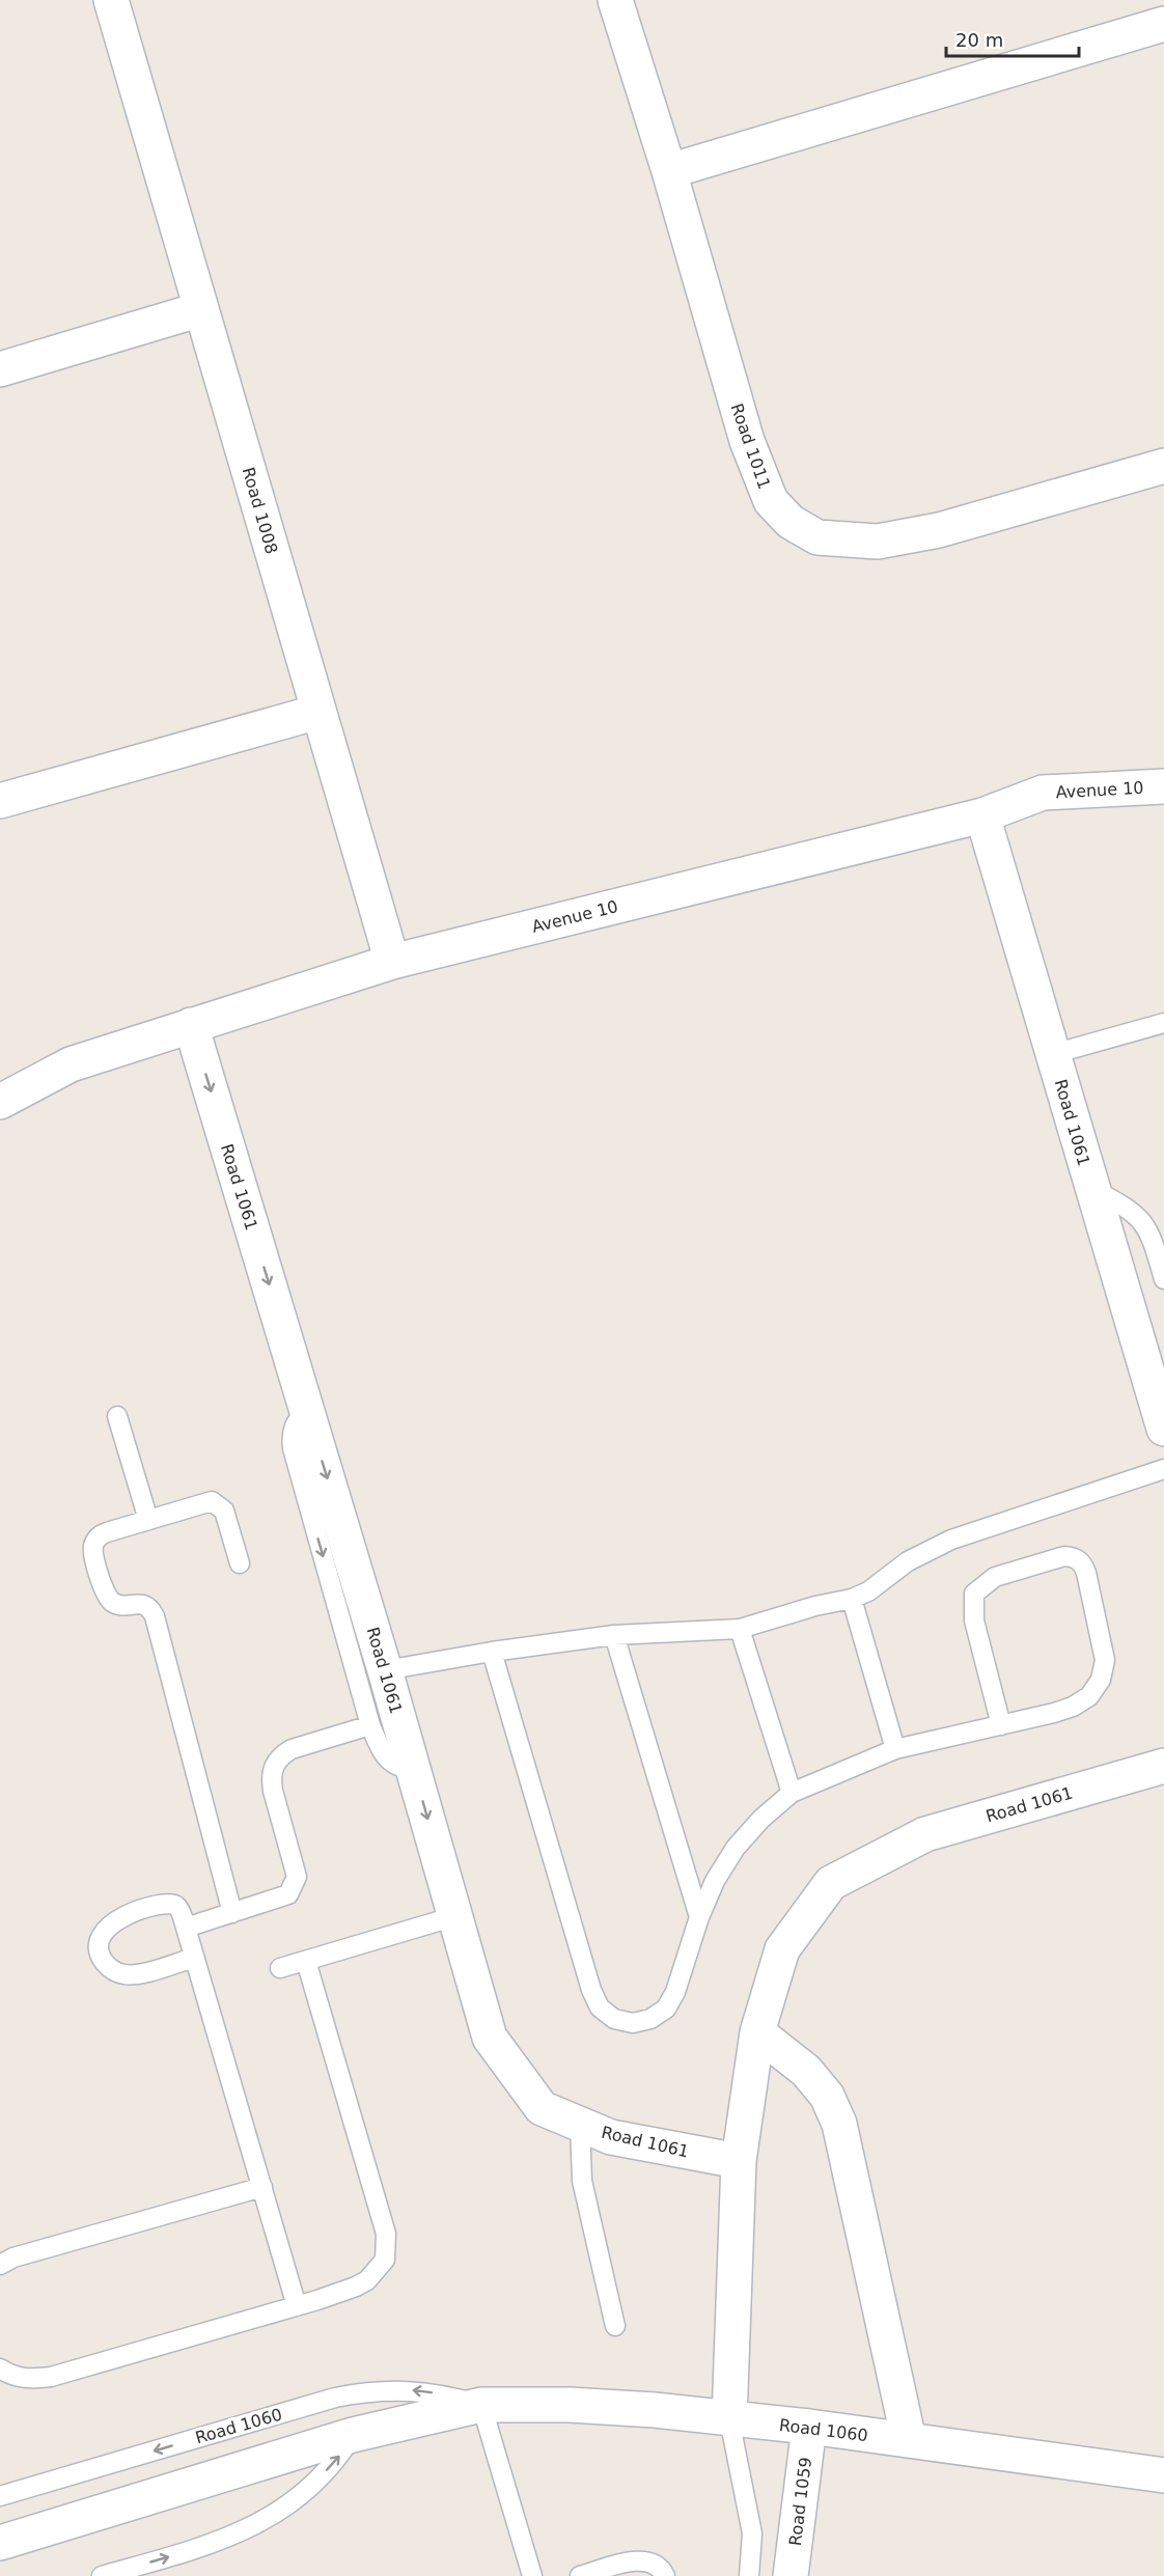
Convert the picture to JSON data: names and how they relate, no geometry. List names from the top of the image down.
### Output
{
  "streets": {
    "street": [
      "Road 1011",
      "Road 1008",
      "Avenue 10",
      "Road 1061",
      "Road 1060",
      "Road 1059"
    ]
  },
  "crossings": [
    ["Road 1008", "Avenue 10"],
    ["Avenue 10", "Road 1061"],
    ["Road 1061", "Road 1060"],
    ["Road 1060", "Road 1059"]
  ],
  "scale_bar": "20 m"
}
